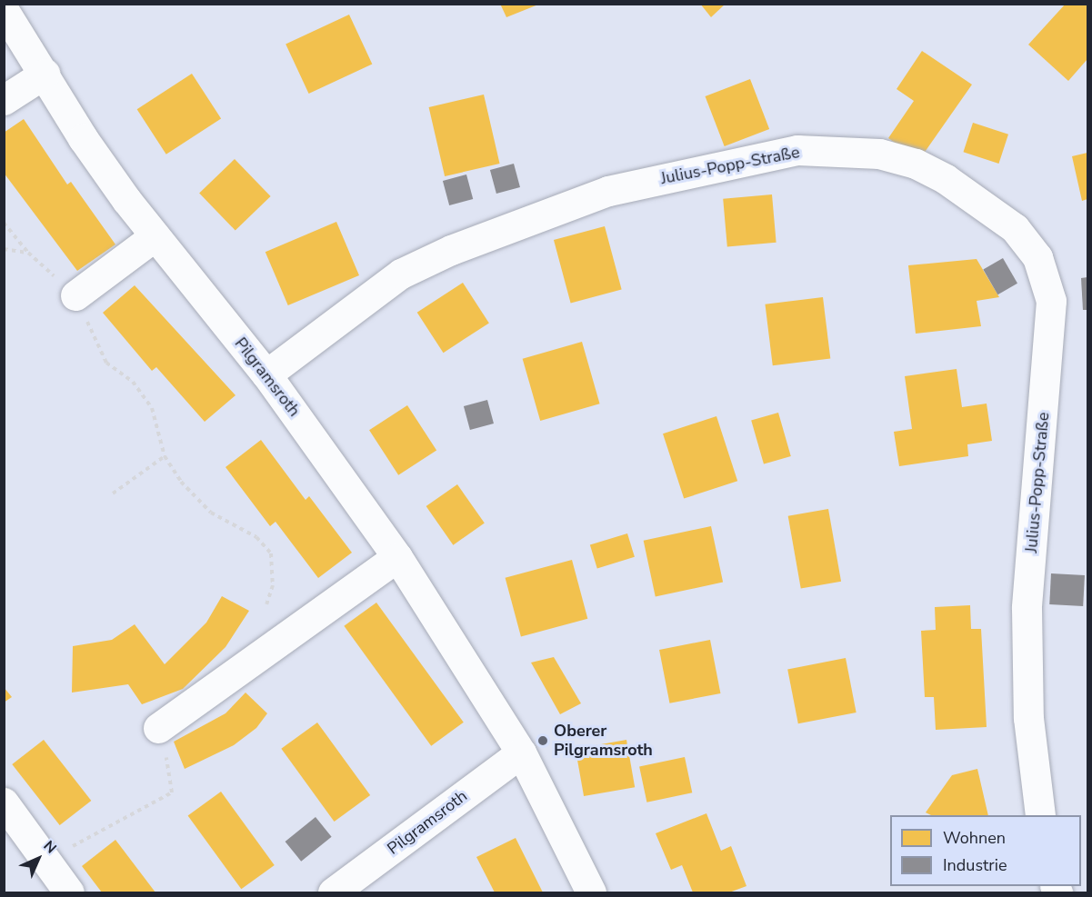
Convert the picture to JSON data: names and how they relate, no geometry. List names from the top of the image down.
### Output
{
  "streets": {
    "street": ["Julius-Popp-Straße", "Pilgramsroth"]
  },
  "crossings": [
    ["Julius-Popp-Straße", "Pilgramsroth"]
  ],
  "places": ["Oberer Pilgramsroth"],
  "legend": ["Wohnen", "Industrie"],
  "north": "top right"
}
